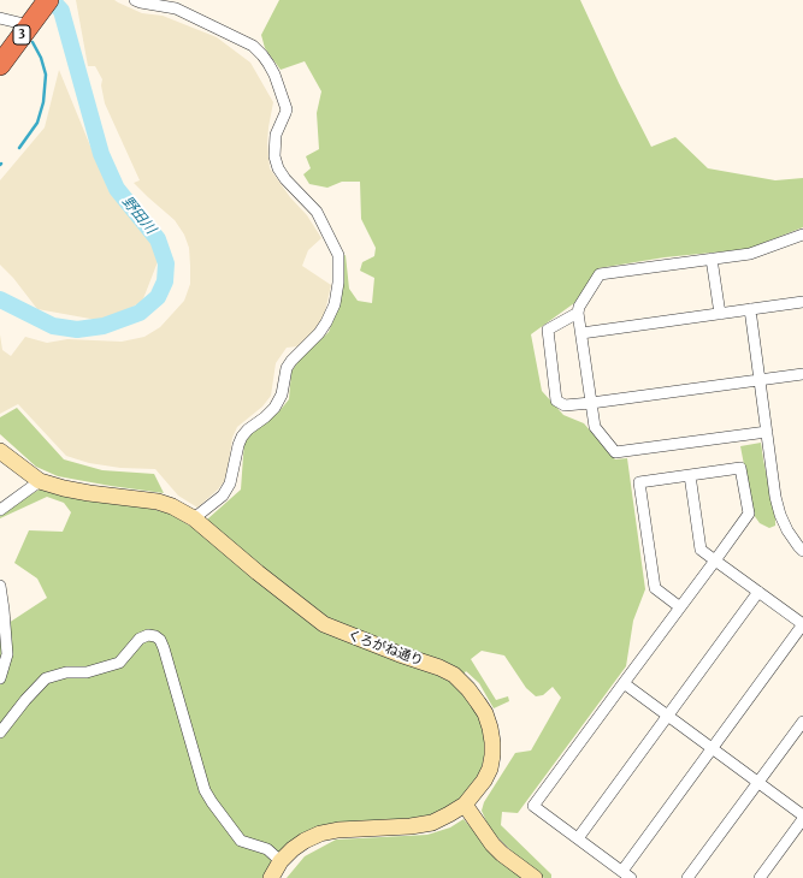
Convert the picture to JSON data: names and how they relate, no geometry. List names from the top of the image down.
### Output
{
  "streets": {
    "highway": ["3"],
    "street": ["くろがね通り"]
  },
  "water": ["野田川"]
}
